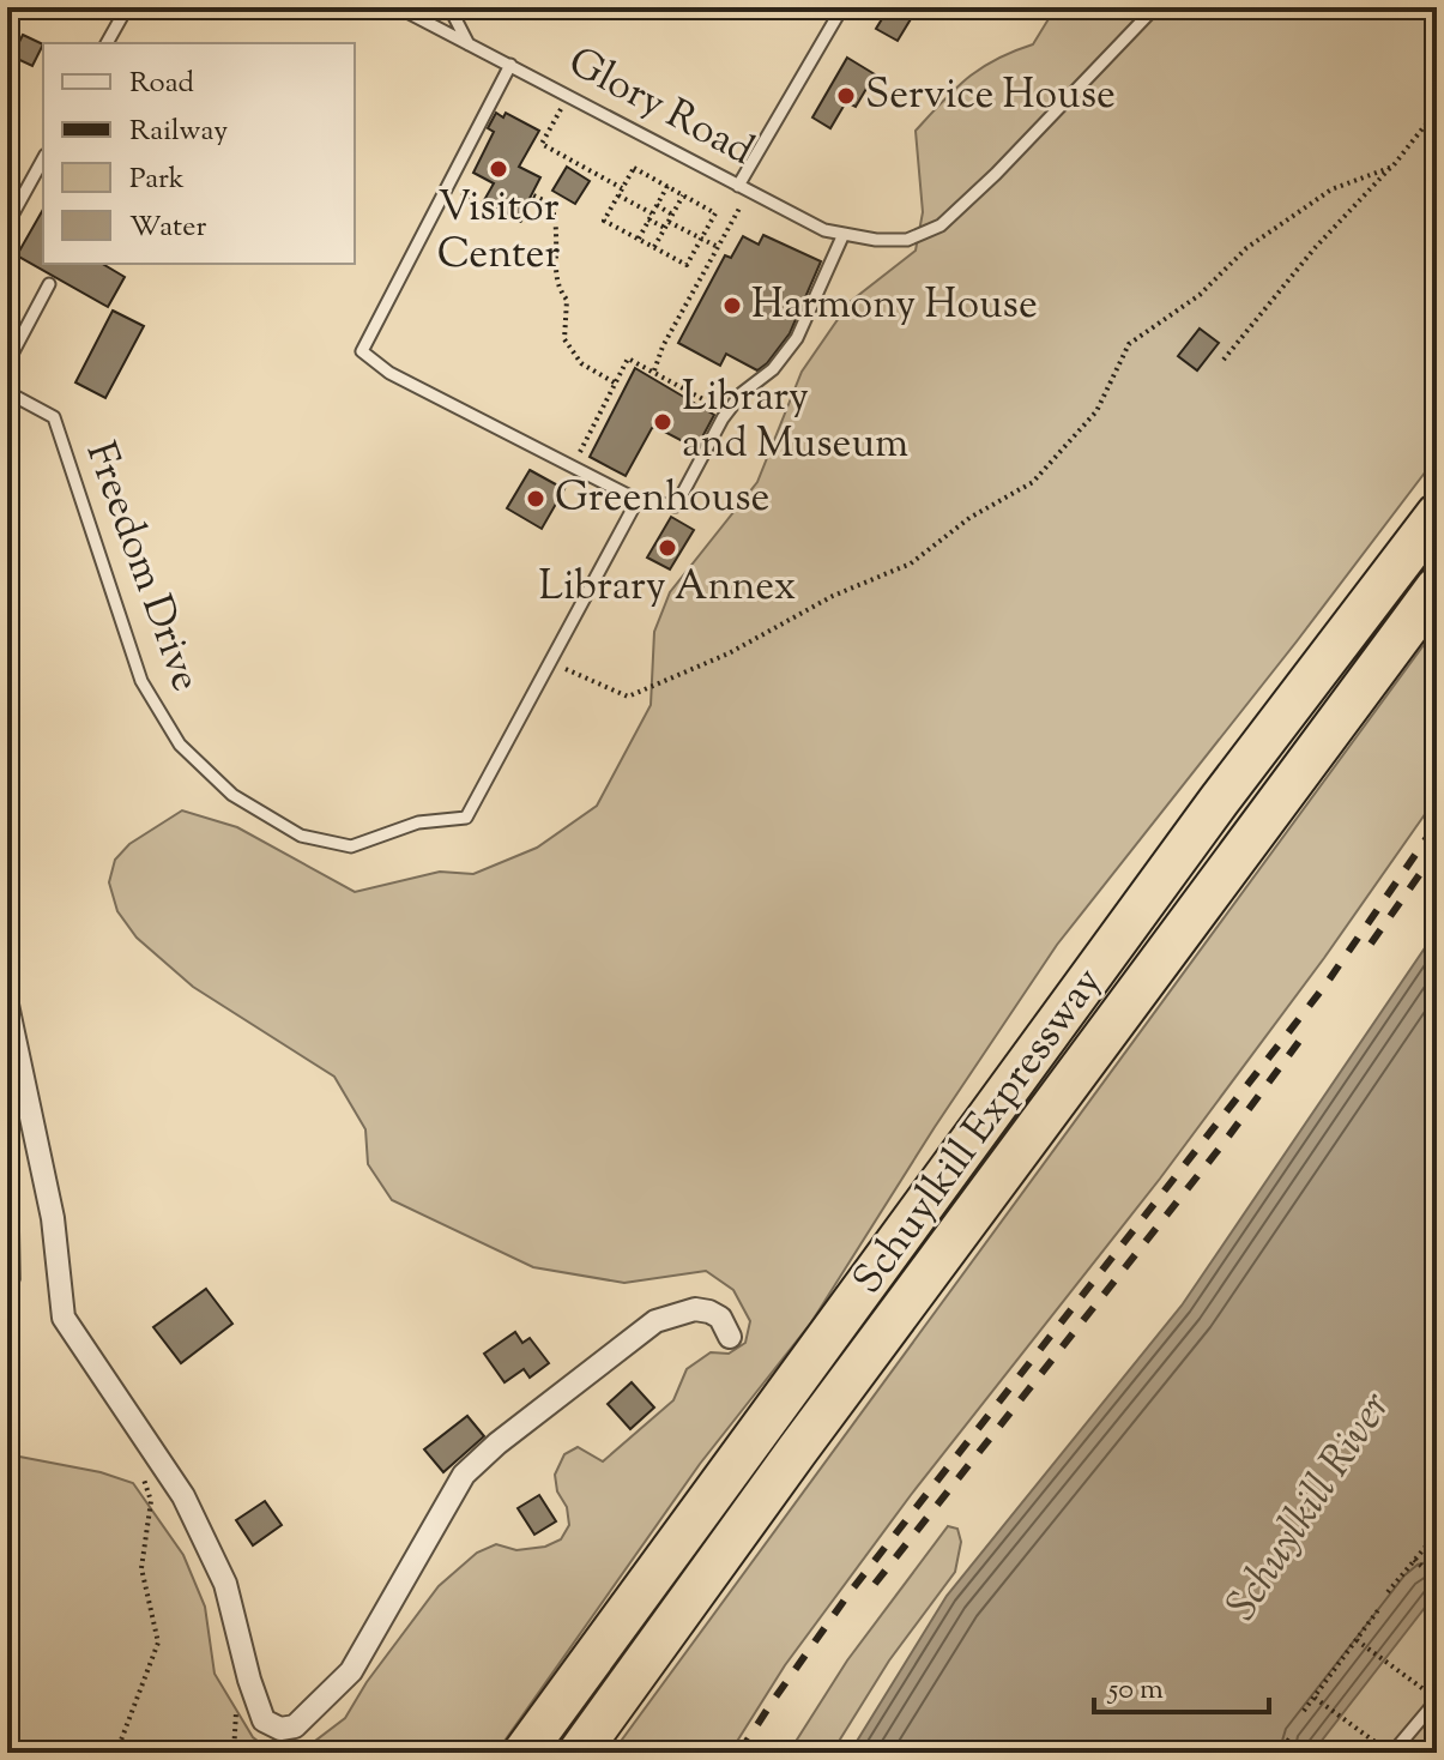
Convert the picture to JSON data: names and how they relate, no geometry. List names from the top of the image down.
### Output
{
  "streets": {
    "highway": ["Schuylkill Expressway"],
    "lane": ["Glory Road", "Freedom Drive"]
  },
  "water": ["Schuylkill River"],
  "places": [
    "Service House",
    "Visitor Center",
    "Harmony House",
    "Library and Museum",
    "Greenhouse",
    "Library Annex"
  ],
  "legend": [
    "Road",
    "Railway",
    "Park",
    "Water"
  ],
  "scale_bar": "50 m"
}
